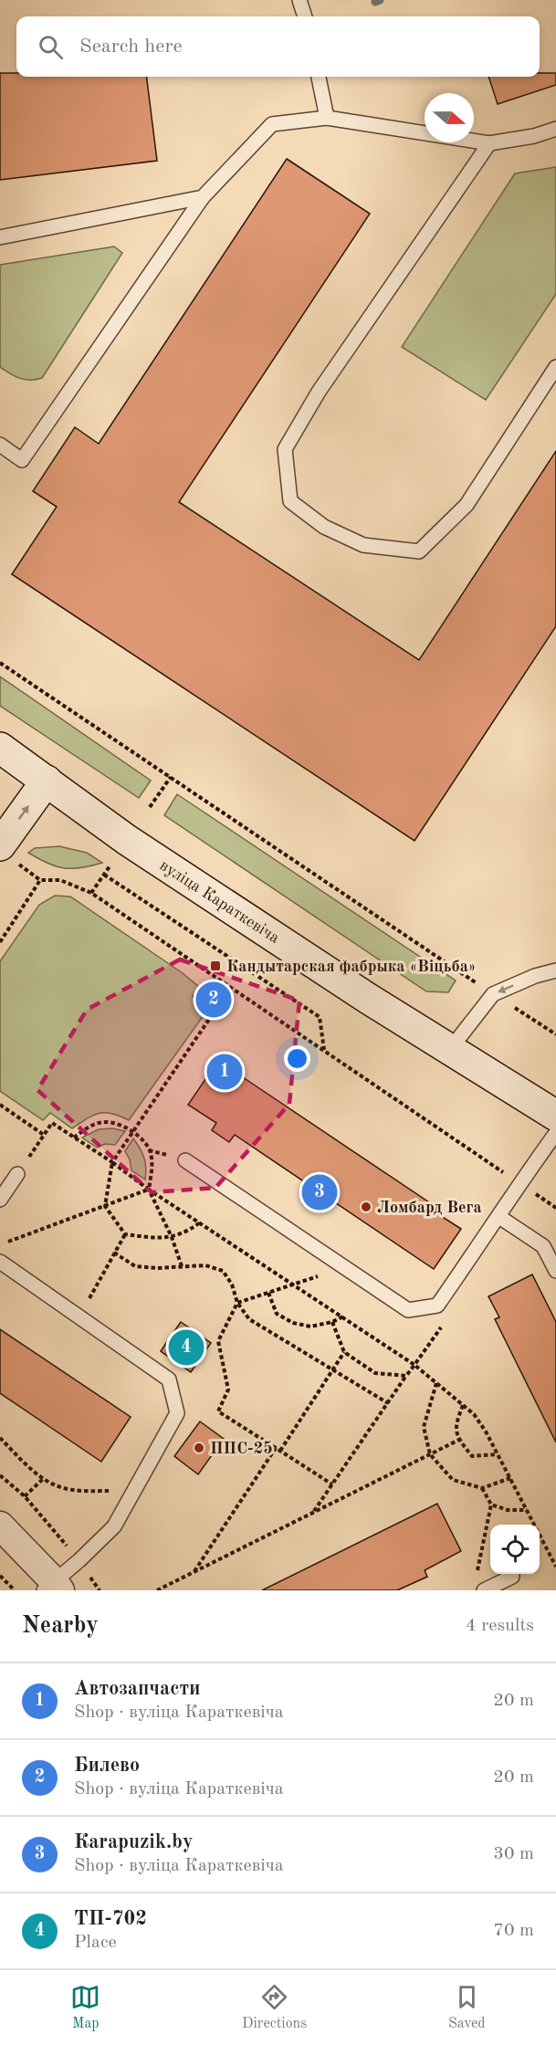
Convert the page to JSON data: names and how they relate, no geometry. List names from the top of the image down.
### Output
{
  "streets": {
    "street": ["вуліца Караткевіча"]
  },
  "places": {
    "transit": ["Кандытарская фабрыка «Віцьба»"],
    "other": ["Ломбард Вега", "ППС-25"]
  },
  "north": "right",
  "page": {
    "search": "Search here",
    "pins": [
      "2",
      "1",
      "3",
      "4"
    ],
    "heading": ["Nearby", "4 results"],
    "list": [
      {
        "mark": "1",
        "name": "Автозапчасти",
        "note": "Shop · вуліца Караткевіча",
        "value": "20 m"
      },
      {
        "mark": "2",
        "name": "Билево",
        "note": "Shop · вуліца Караткевіча",
        "value": "20 m"
      },
      {
        "mark": "3",
        "name": "Кarapuzik.by",
        "note": "Shop · вуліца Караткевіча",
        "value": "30 m"
      },
      {
        "mark": "4",
        "name": "ТП-702",
        "note": "Place",
        "value": "70 m"
      }
    ],
    "nav": ["Map", "Directions", "Saved"]
  }
}
